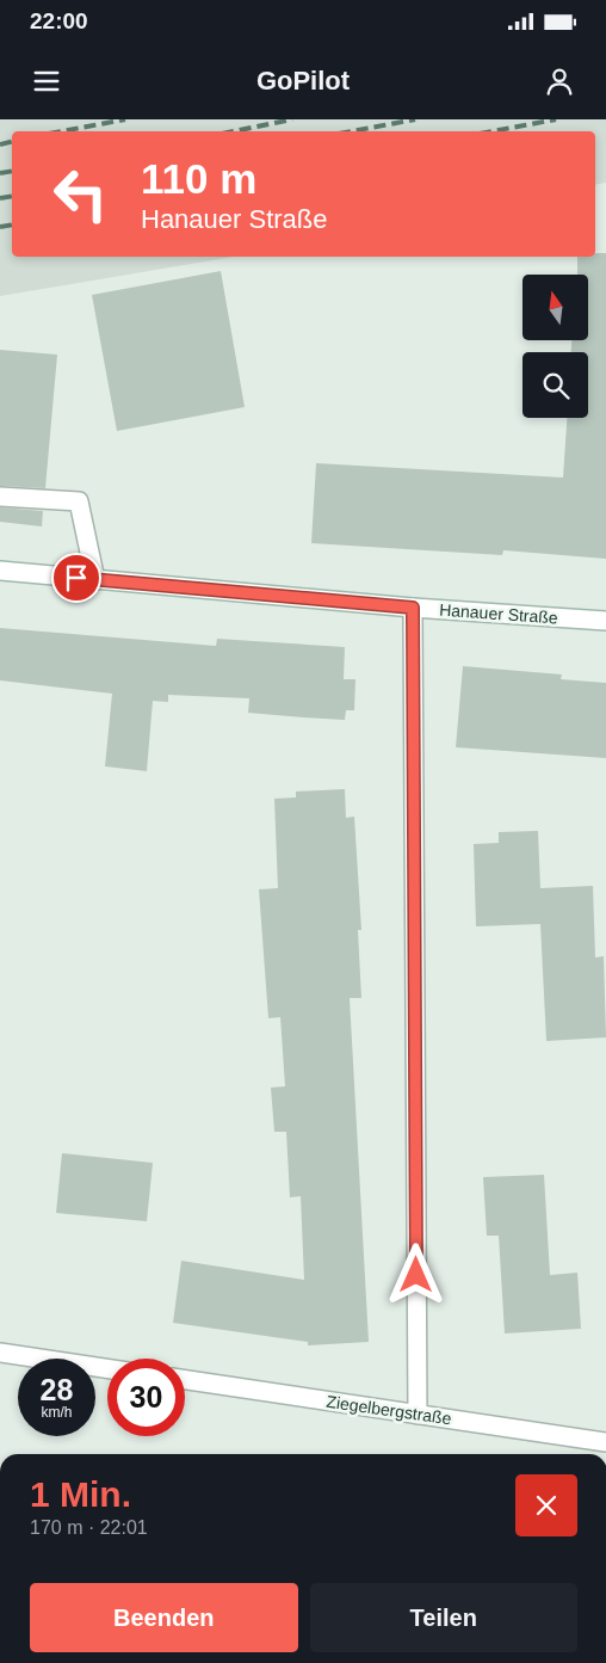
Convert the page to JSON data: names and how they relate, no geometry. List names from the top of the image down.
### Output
{
  "streets": {
    "street": ["Hanauer Straße", "Ziegelbergstraße"]
  },
  "north": "top",
  "page": {
    "status": "22:00",
    "header": "GoPilot",
    "turn": ["110 m", "Hanauer Straße"],
    "speed": "28 km/h",
    "limit": "30",
    "heading": ["1 Min.", "170 m · 22:01"],
    "buttons": ["Beenden", "Teilen"]
  }
}
